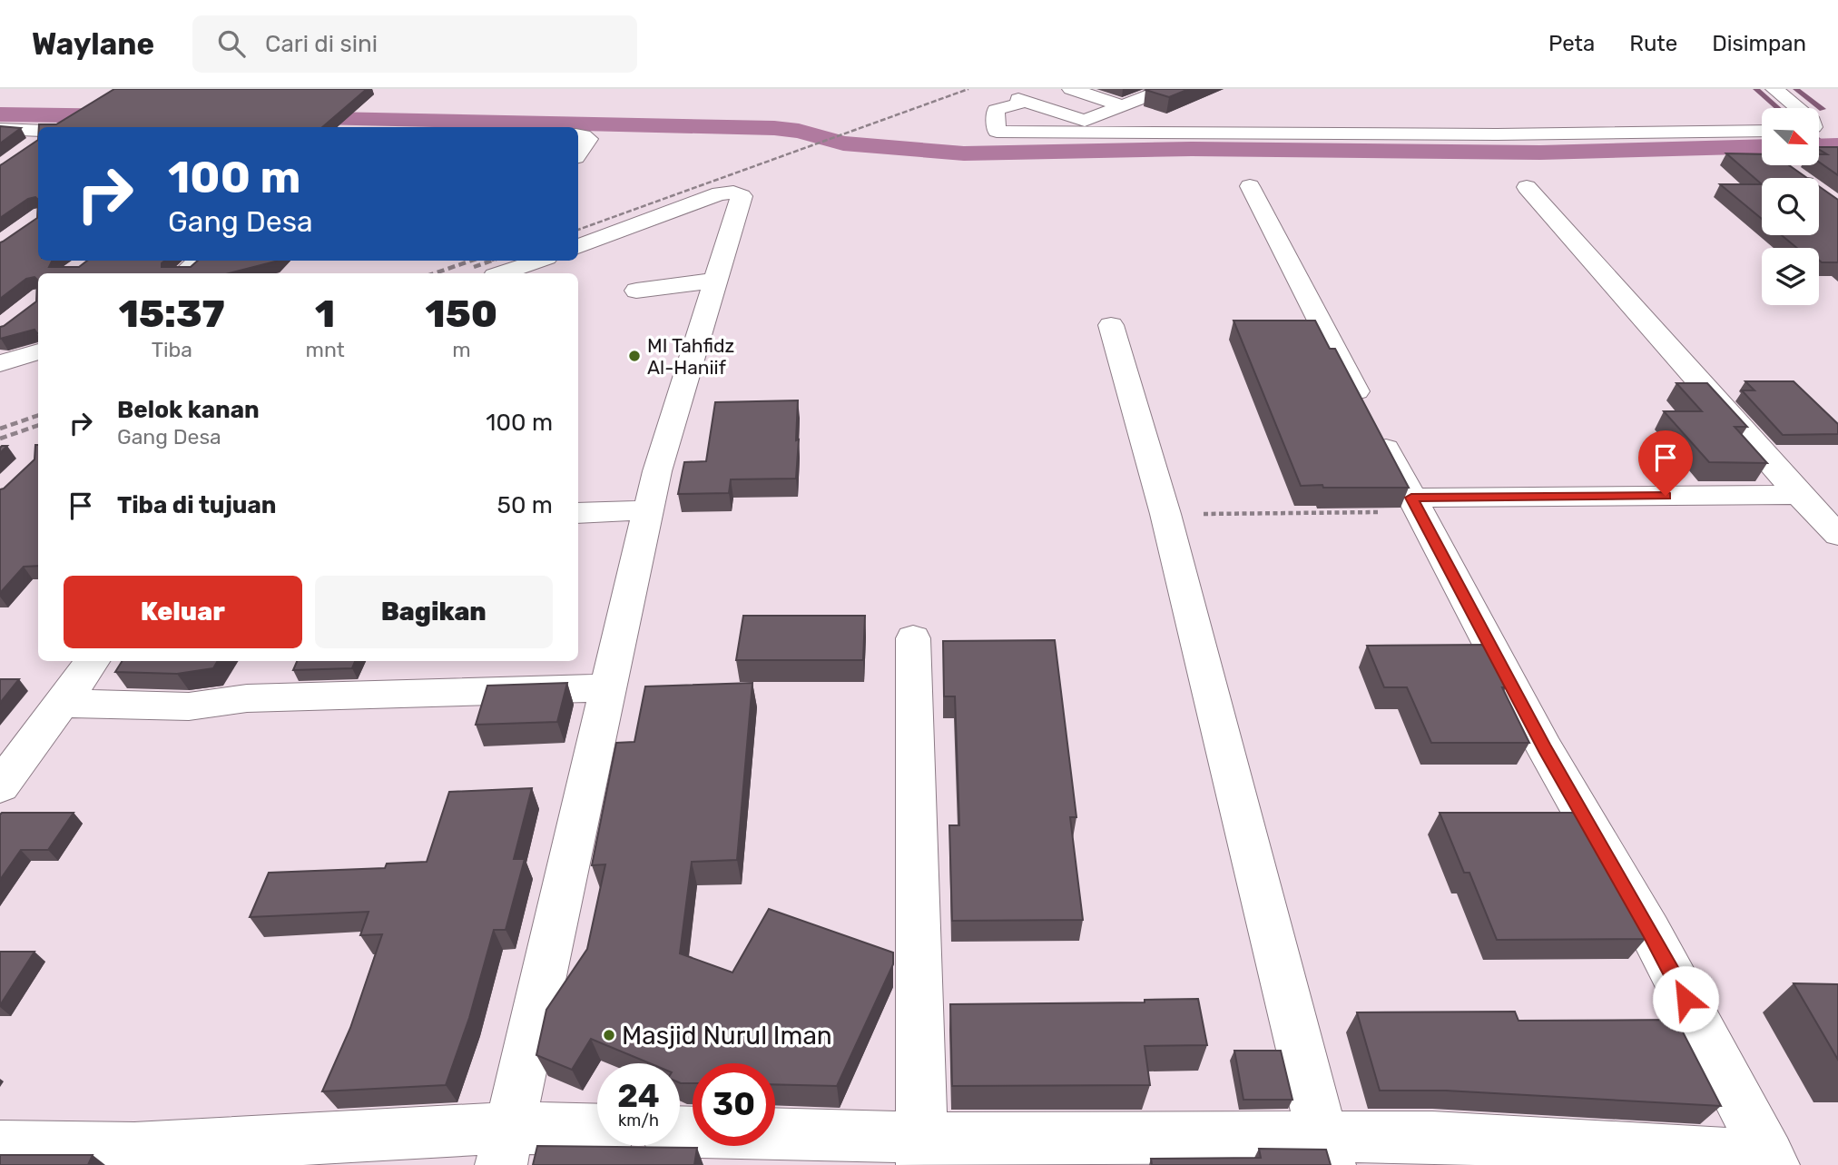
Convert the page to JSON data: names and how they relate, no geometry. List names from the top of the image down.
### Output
{
  "places": ["MI Tahfidz Al-Haniif", "Masjid Nurul Iman"],
  "north": "bottom right",
  "page": {
    "header": "Waylane",
    "search": "Cari di sini",
    "nav": ["Peta", "Rute", "Disimpan"],
    "turn": ["100 m", "Gang Desa"],
    "eta": [
      "15:37",
      "Tiba",
      "1",
      "mnt",
      "150",
      "m"
    ],
    "list": [
      {
        "name": "Belok kanan",
        "note": "Gang Desa",
        "value": "100 m"
      },
      {
        "name": "Tiba di tujuan",
        "value": "50 m"
      }
    ],
    "buttons": ["Keluar", "Bagikan"],
    "speed": "24 km/h",
    "limit": "30"
  }
}
